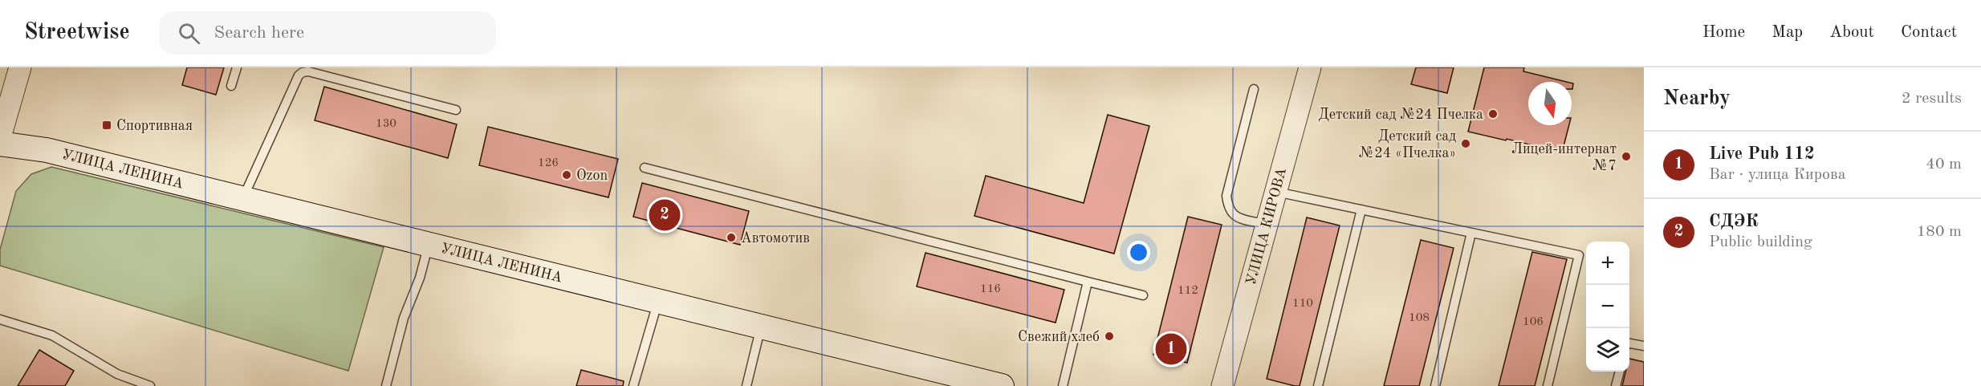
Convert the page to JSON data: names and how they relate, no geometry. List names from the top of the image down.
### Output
{
  "streets": {
    "main road": ["УЛИЦА ЛЕНИНА"],
    "street": ["УЛИЦА КИРОВА"]
  },
  "places": {
    "other": [
      "Детский сад №24 Пчелка",
      "Детский сад №24 «Пчелка»",
      "Лицей-интернат №7",
      "Ozon",
      "Автомотив",
      "Свежий хлеб"
    ],
    "transit": ["Спортивная"]
  },
  "house_numbers": [
    "130",
    "126",
    "116",
    "112",
    "110",
    "108",
    "106"
  ],
  "north": "bottom",
  "page": {
    "header": "Streetwise",
    "search": "Search here",
    "nav": [
      "Home",
      "Map",
      "About",
      "Contact"
    ],
    "heading": ["Nearby", "2 results"],
    "list": [
      {
        "mark": "1",
        "name": "Live Pub 112",
        "note": "Bar · улица Кирова",
        "value": "40 m"
      },
      {
        "mark": "2",
        "name": "СДЭК",
        "note": "Public building",
        "value": "180 m"
      }
    ],
    "pins": ["2", "1"],
    "map_buttons": ["+", "−"]
  }
}
